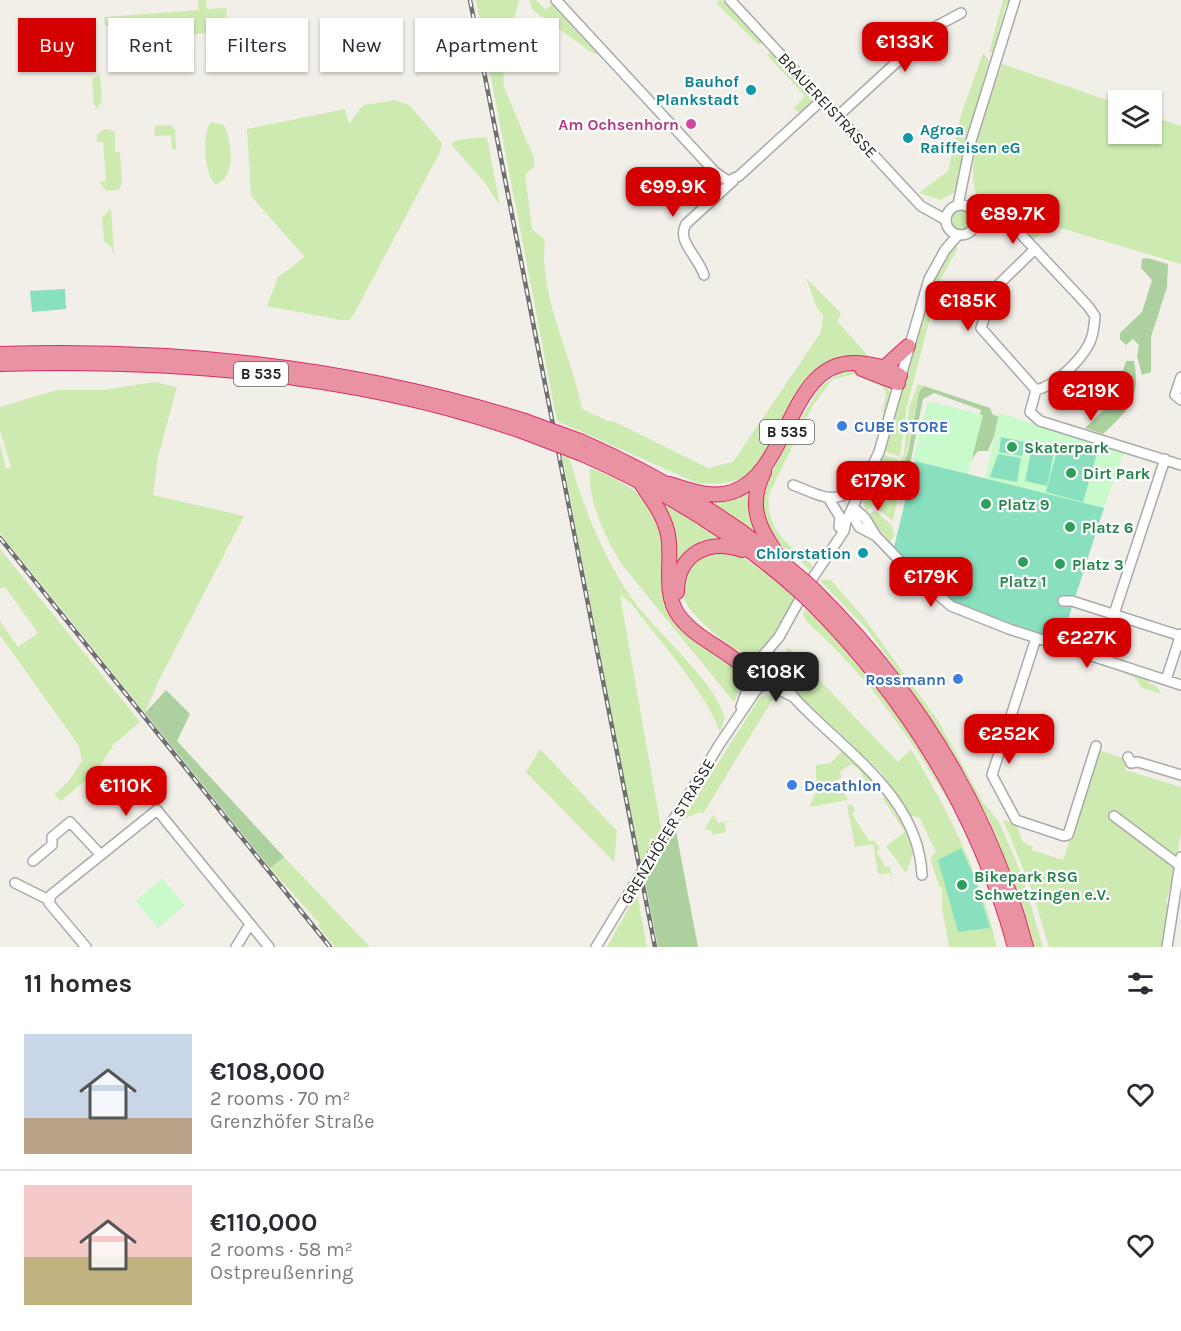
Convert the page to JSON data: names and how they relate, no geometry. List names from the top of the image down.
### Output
{
  "streets": {
    "highway": ["B 535"],
    "street": ["BRAUEREISTRASSE", "GRENZHÖFER STRASSE"]
  },
  "crossings": [
    ["BRAUEREISTRASSE", "GRENZHÖFER STRASSE"],
    ["B 535", "GRENZHÖFER STRASSE"]
  ],
  "places": [
    "Bauhof Plankstadt",
    "Am Ochsenhorn",
    "Agroa Raiffeisen eG",
    "CUBE STORE",
    "Skaterpark",
    "Dirt Park",
    "Platz 9",
    "Platz 6",
    "Chlorstation",
    "Platz 1",
    "Platz 3",
    "Rossmann",
    "Decathlon",
    "Bikepark RSG Schwetzingen e.V."
  ],
  "page": {
    "chip": [
      "Buy",
      "Rent",
      "Filters",
      "New",
      "Apartment"
    ],
    "price": [
      "€133K",
      "€99.9K",
      "€89.7K",
      "€185K",
      "€219K",
      "€179K",
      "€179K",
      "€227K",
      "€108K",
      "€252K",
      "€110K"
    ],
    "heading": "11 homes",
    "list": [
      {
        "name": "€108,000",
        "note": "2 rooms · 70 m² · Grenzhöfer Straße"
      },
      {
        "name": "€110,000",
        "note": "2 rooms · 58 m² · Ostpreußenring"
      }
    ]
  }
}
